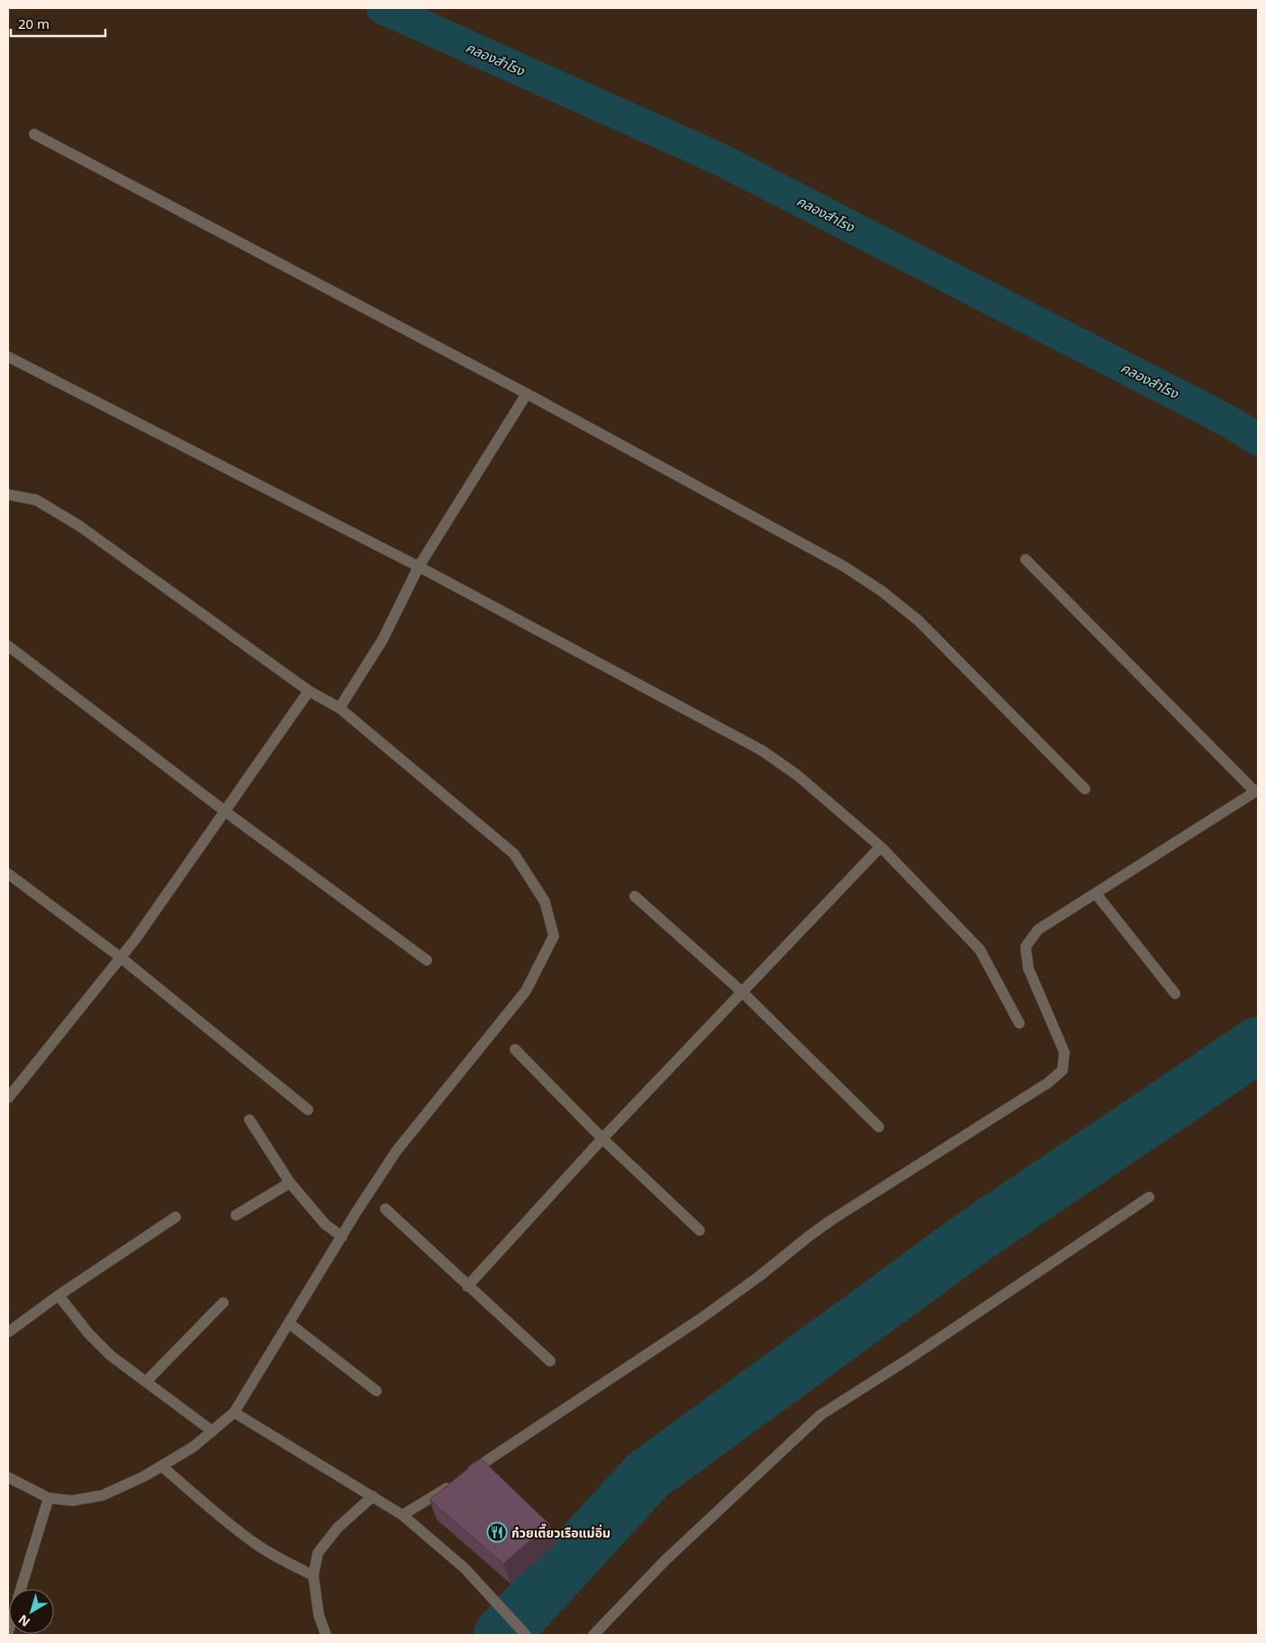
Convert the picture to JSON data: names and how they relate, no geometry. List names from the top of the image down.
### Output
{
  "water": ["คลองสำโรง"],
  "places": {
    "restaurant": ["ก๋วยเตี๊ยวเรือแม่อิ่ม"]
  },
  "scale_bar": "20 m",
  "north": "bottom left"
}
